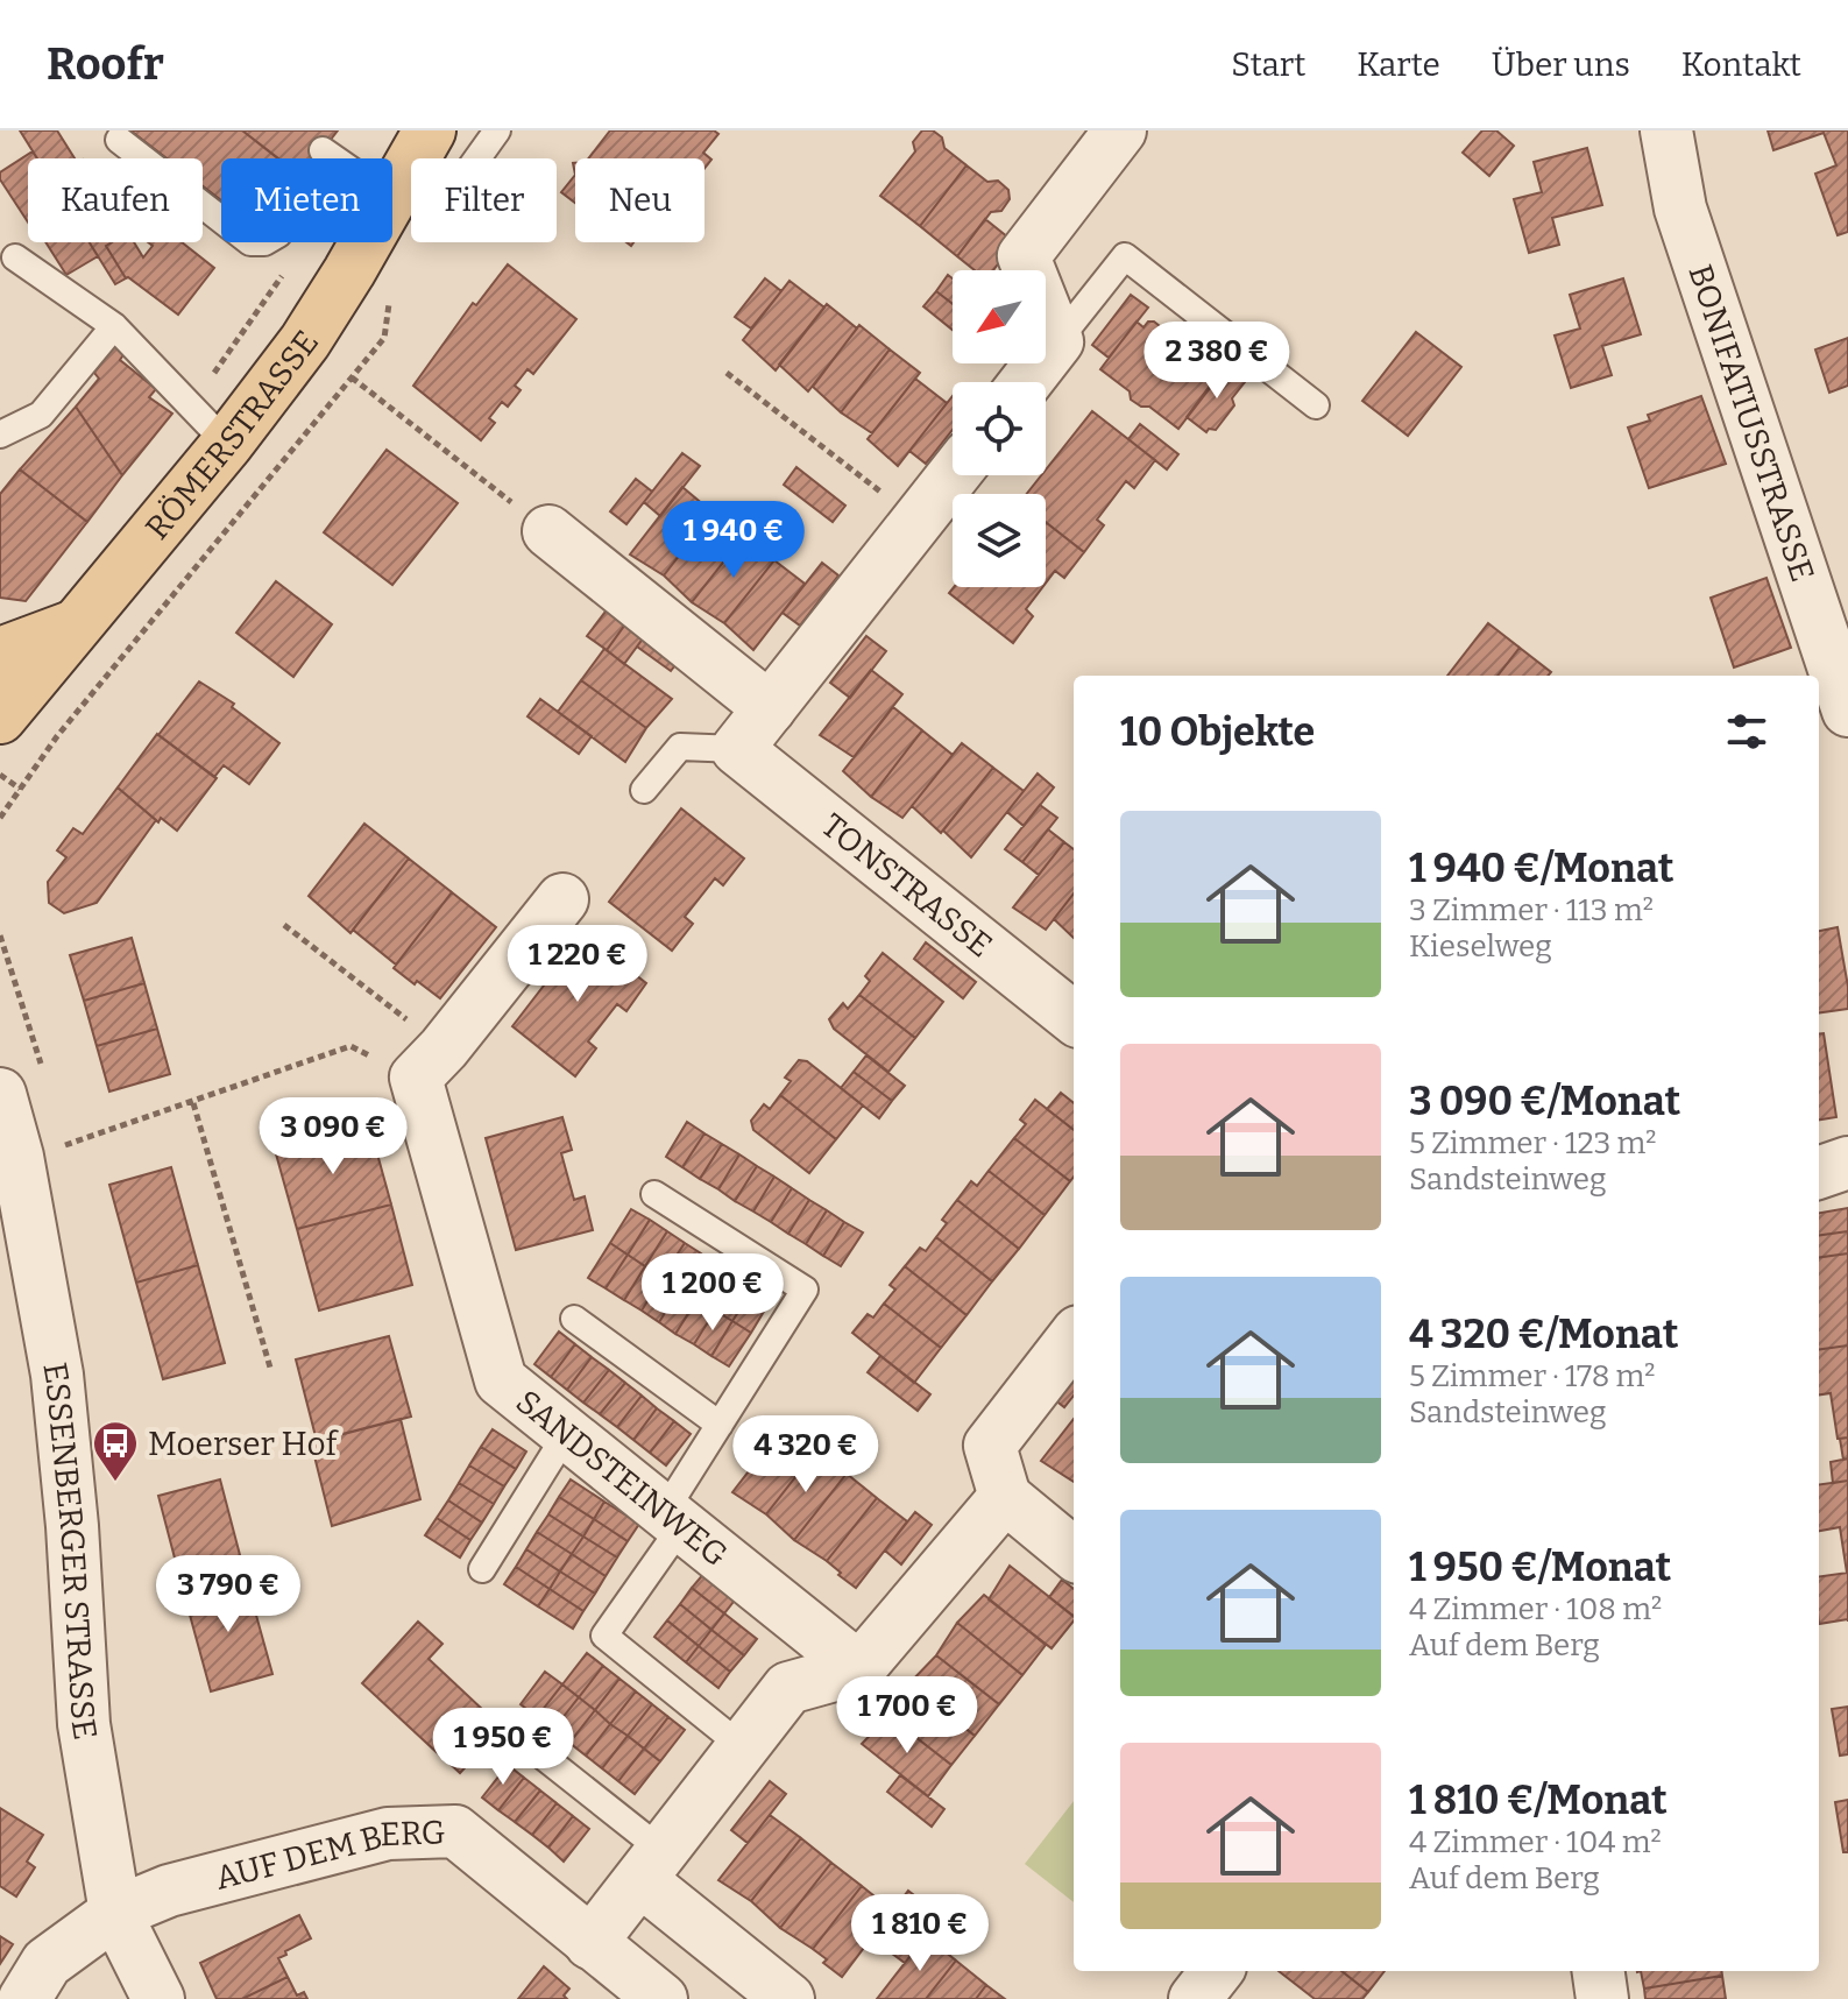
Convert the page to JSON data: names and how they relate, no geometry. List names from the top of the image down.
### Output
{
  "streets": {
    "main road": ["RÖMERSTRASSE"],
    "street": [
      "BONIFATIUSSTRASSE",
      "TONSTRASSE",
      "SANDSTEINWEG",
      "ESSENBERGER STRASSE",
      "AUF DEM BERG"
    ]
  },
  "crossings": [
    ["ESSENBERGER STRASSE", "AUF DEM BERG"]
  ],
  "places": {
    "bus stop": ["Moerser Hof"]
  },
  "north": "bottom left",
  "page": {
    "header": "Roofr",
    "nav": [
      "Start",
      "Karte",
      "Über uns",
      "Kontakt"
    ],
    "chip": [
      "Kaufen",
      "Mieten",
      "Filter",
      "Neu"
    ],
    "price": [
      "2 380 €",
      "1 940 €",
      "1 220 €",
      "3 090 €",
      "1 200 €",
      "4 320 €",
      "3 790 €",
      "1 700 €",
      "1 950 €",
      "1 810 €"
    ],
    "heading": "10 Objekte",
    "list": [
      {
        "name": "1 940 €/Monat",
        "note": "3 Zimmer · 113 m² · Kieselweg"
      },
      {
        "name": "3 090 €/Monat",
        "note": "5 Zimmer · 123 m² · Sandsteinweg"
      },
      {
        "name": "4 320 €/Monat",
        "note": "5 Zimmer · 178 m² · Sandsteinweg"
      },
      {
        "name": "1 950 €/Monat",
        "note": "4 Zimmer · 108 m² · Auf dem Berg"
      },
      {
        "name": "1 810 €/Monat",
        "note": "4 Zimmer · 104 m² · Auf dem Berg"
      }
    ]
  }
}
